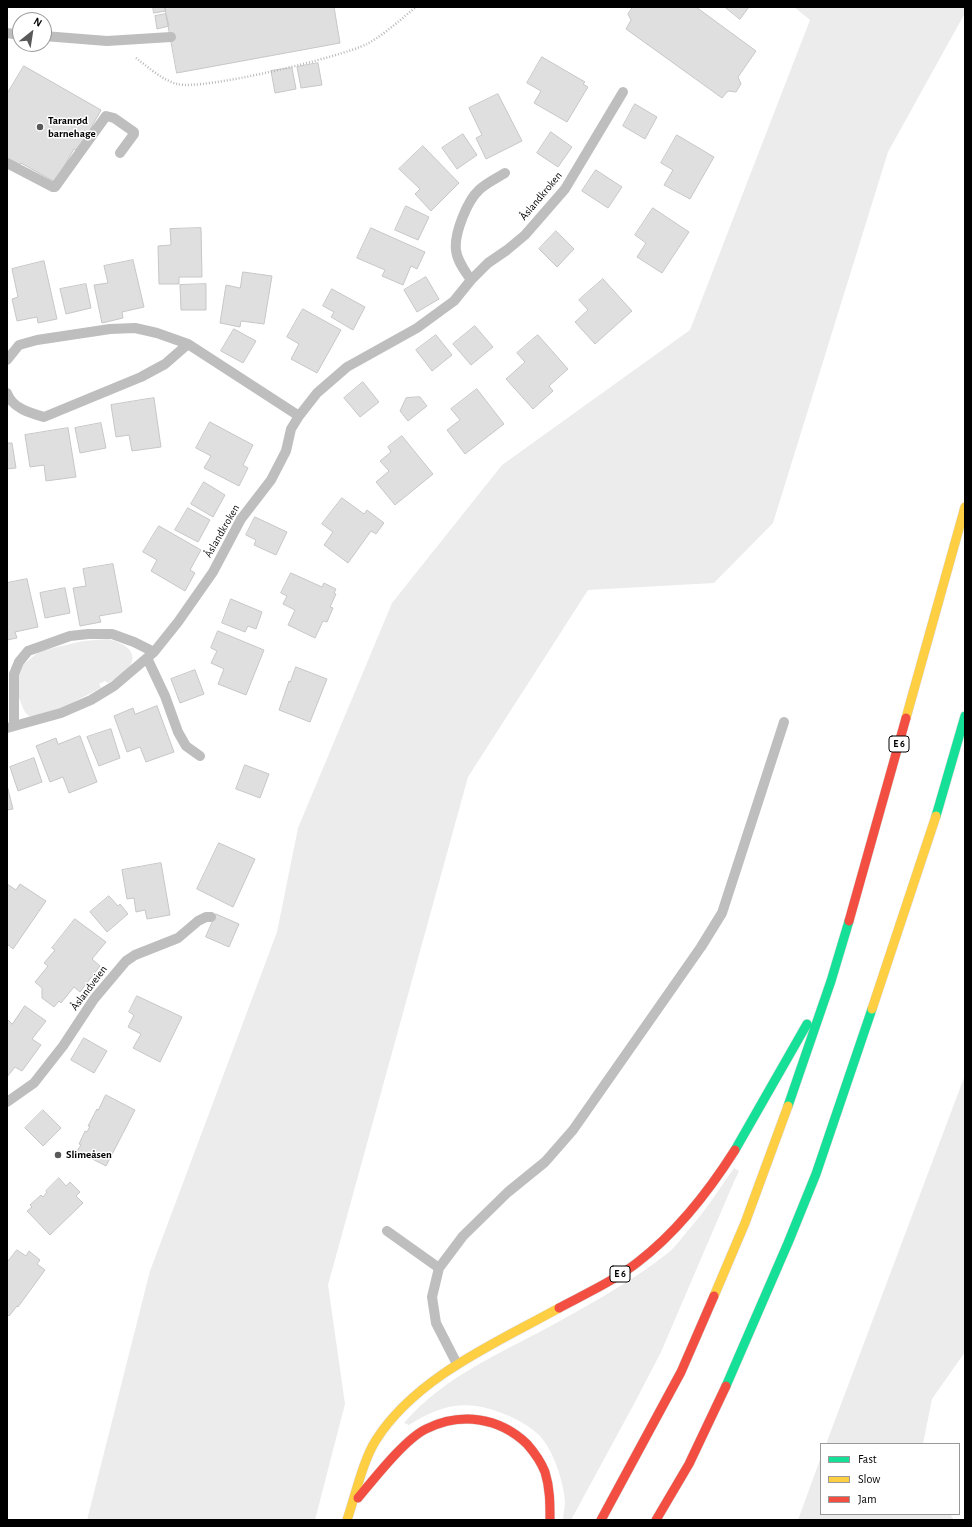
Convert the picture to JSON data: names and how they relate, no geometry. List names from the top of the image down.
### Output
{
  "streets": {
    "highway": ["E 6"],
    "lane": ["Åslandkroken", "Åslandveien"]
  },
  "places": ["Taranrød barnehage", "Slimeåsen"],
  "legend": ["Fast", "Slow", "Jam"],
  "north": "top right"
}
